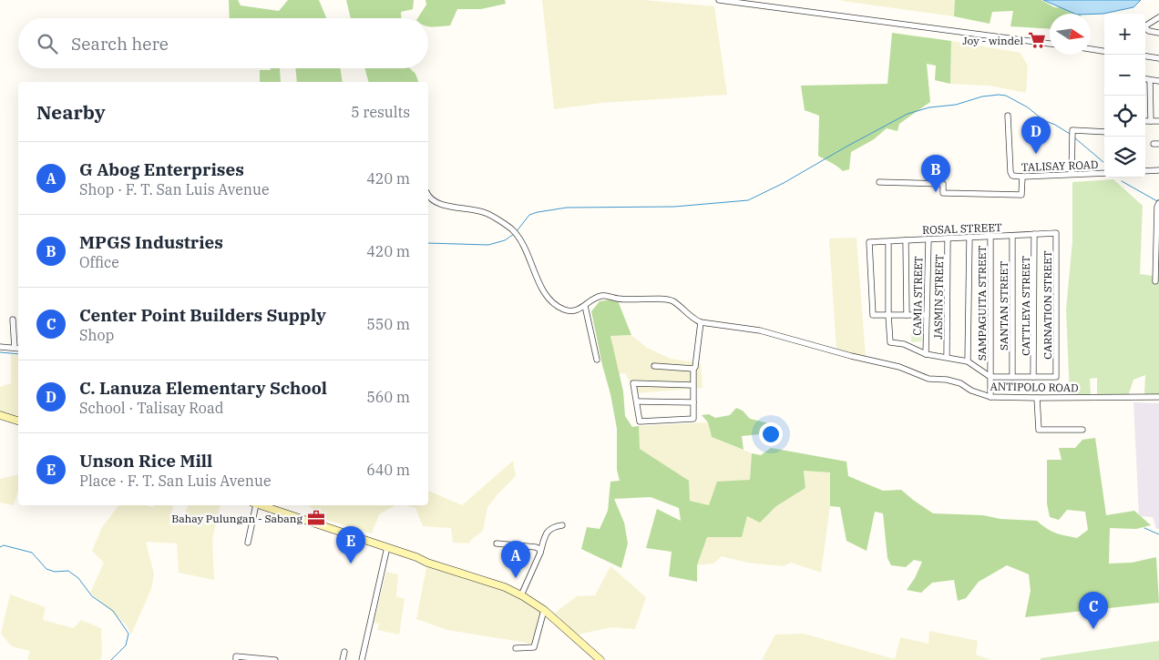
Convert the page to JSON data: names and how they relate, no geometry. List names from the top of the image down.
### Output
{
  "streets": {
    "street": [
      "TALISAY ROAD",
      "ROSAL STREET",
      "CAMIA STREET",
      "JASMIN STREET",
      "SAMPAGUITA STREET",
      "CARNATION STREET",
      "SANTAN STREET",
      "CATTLEYA STREET",
      "ANTIPOLO ROAD"
    ]
  },
  "crossings": [
    ["ROSAL STREET", "CAMIA STREET"],
    ["ROSAL STREET", "JASMIN STREET"],
    ["ROSAL STREET", "SAMPAGUITA STREET"],
    ["ROSAL STREET", "CARNATION STREET"],
    ["ROSAL STREET", "SANTAN STREET"],
    ["ROSAL STREET", "CATTLEYA STREET"],
    ["SAMPAGUITA STREET", "ANTIPOLO ROAD"],
    ["CARNATION STREET", "CATTLEYA STREET"]
  ],
  "places": {
    "supermarket": ["Joy - windel"],
    "office": ["Bahay Pulungan - Sabang"]
  },
  "north": "right",
  "page": {
    "map_buttons": ["+", "−"],
    "search": "Search here",
    "heading": ["Nearby", "5 results"],
    "pins": [
      "D",
      "B",
      "E",
      "A",
      "C"
    ],
    "list": [
      {
        "mark": "A",
        "name": "G Abog Enterprises",
        "note": "Shop · F. T. San Luis Avenue",
        "value": "420 m"
      },
      {
        "mark": "B",
        "name": "MPGS Industries",
        "note": "Office",
        "value": "420 m"
      },
      {
        "mark": "C",
        "name": "Center Point Builders Supply",
        "note": "Shop",
        "value": "550 m"
      },
      {
        "mark": "D",
        "name": "C. Lanuza Elementary School",
        "note": "School · Talisay Road",
        "value": "560 m"
      },
      {
        "mark": "E",
        "name": "Unson Rice Mill",
        "note": "Place · F. T. San Luis Avenue",
        "value": "640 m"
      }
    ]
  }
}
